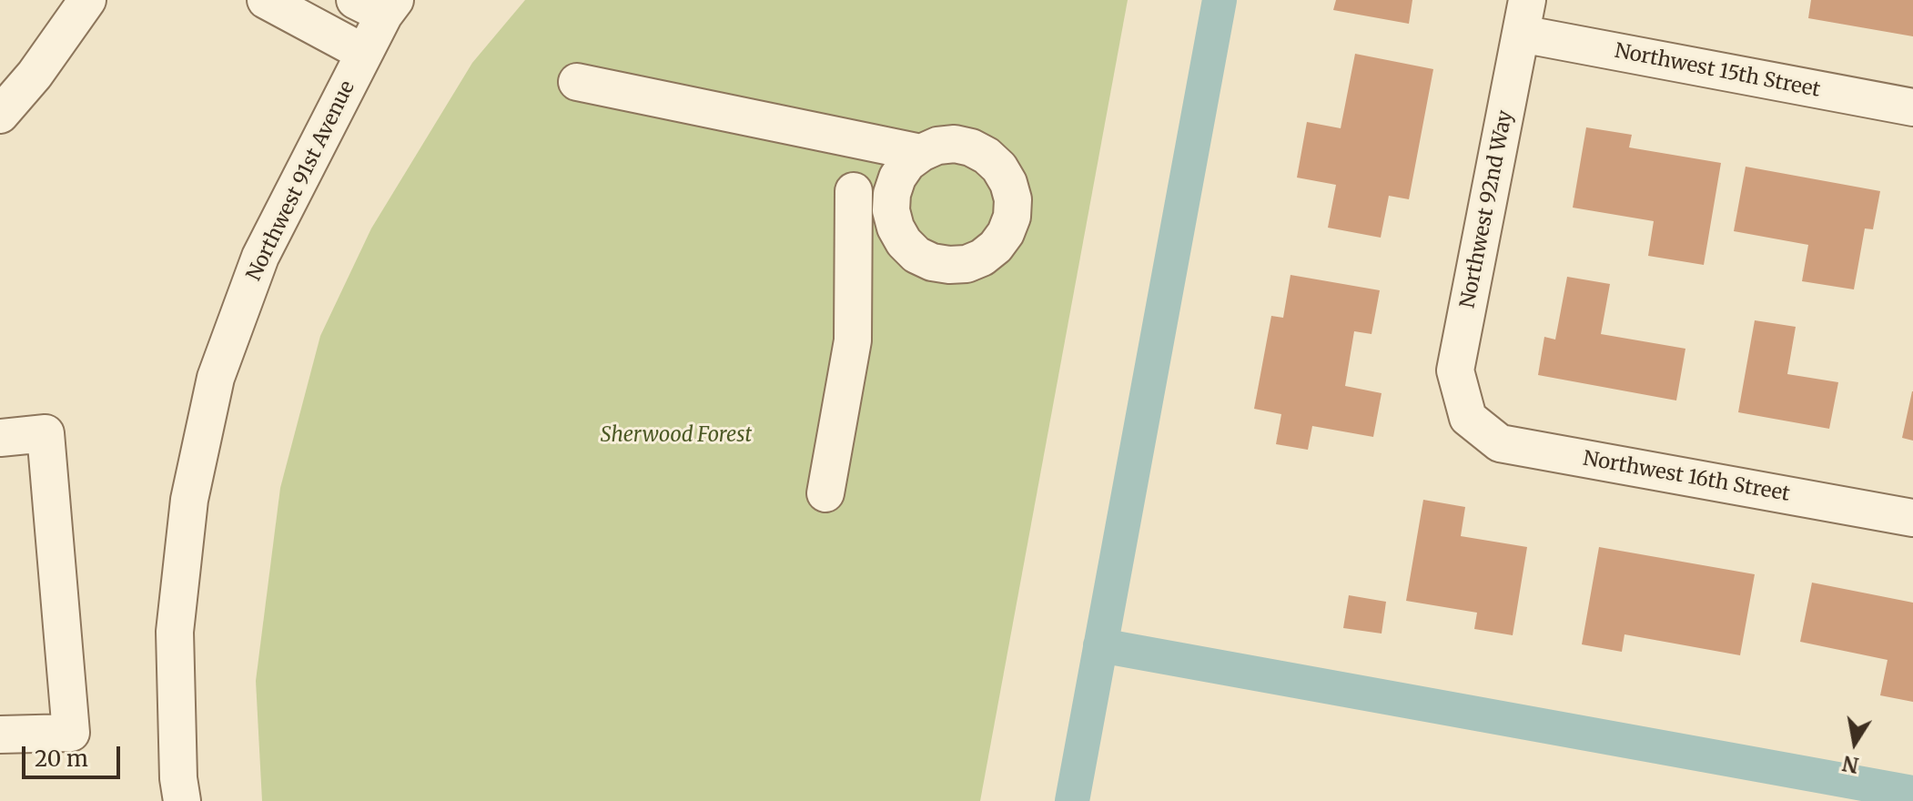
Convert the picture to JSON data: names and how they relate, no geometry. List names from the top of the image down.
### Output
{
  "streets": {
    "street": [
      "Northwest 15th Street",
      "Northwest 91st Avenue",
      "Northwest 92nd Way",
      "Northwest 16th Street"
    ]
  },
  "crossings": [
    ["Northwest 15th Street", "Northwest 92nd Way"],
    ["Northwest 92nd Way", "Northwest 16th Street"]
  ],
  "parks": ["Sherwood Forest"],
  "scale_bar": "20 m",
  "north": "bottom"
}
